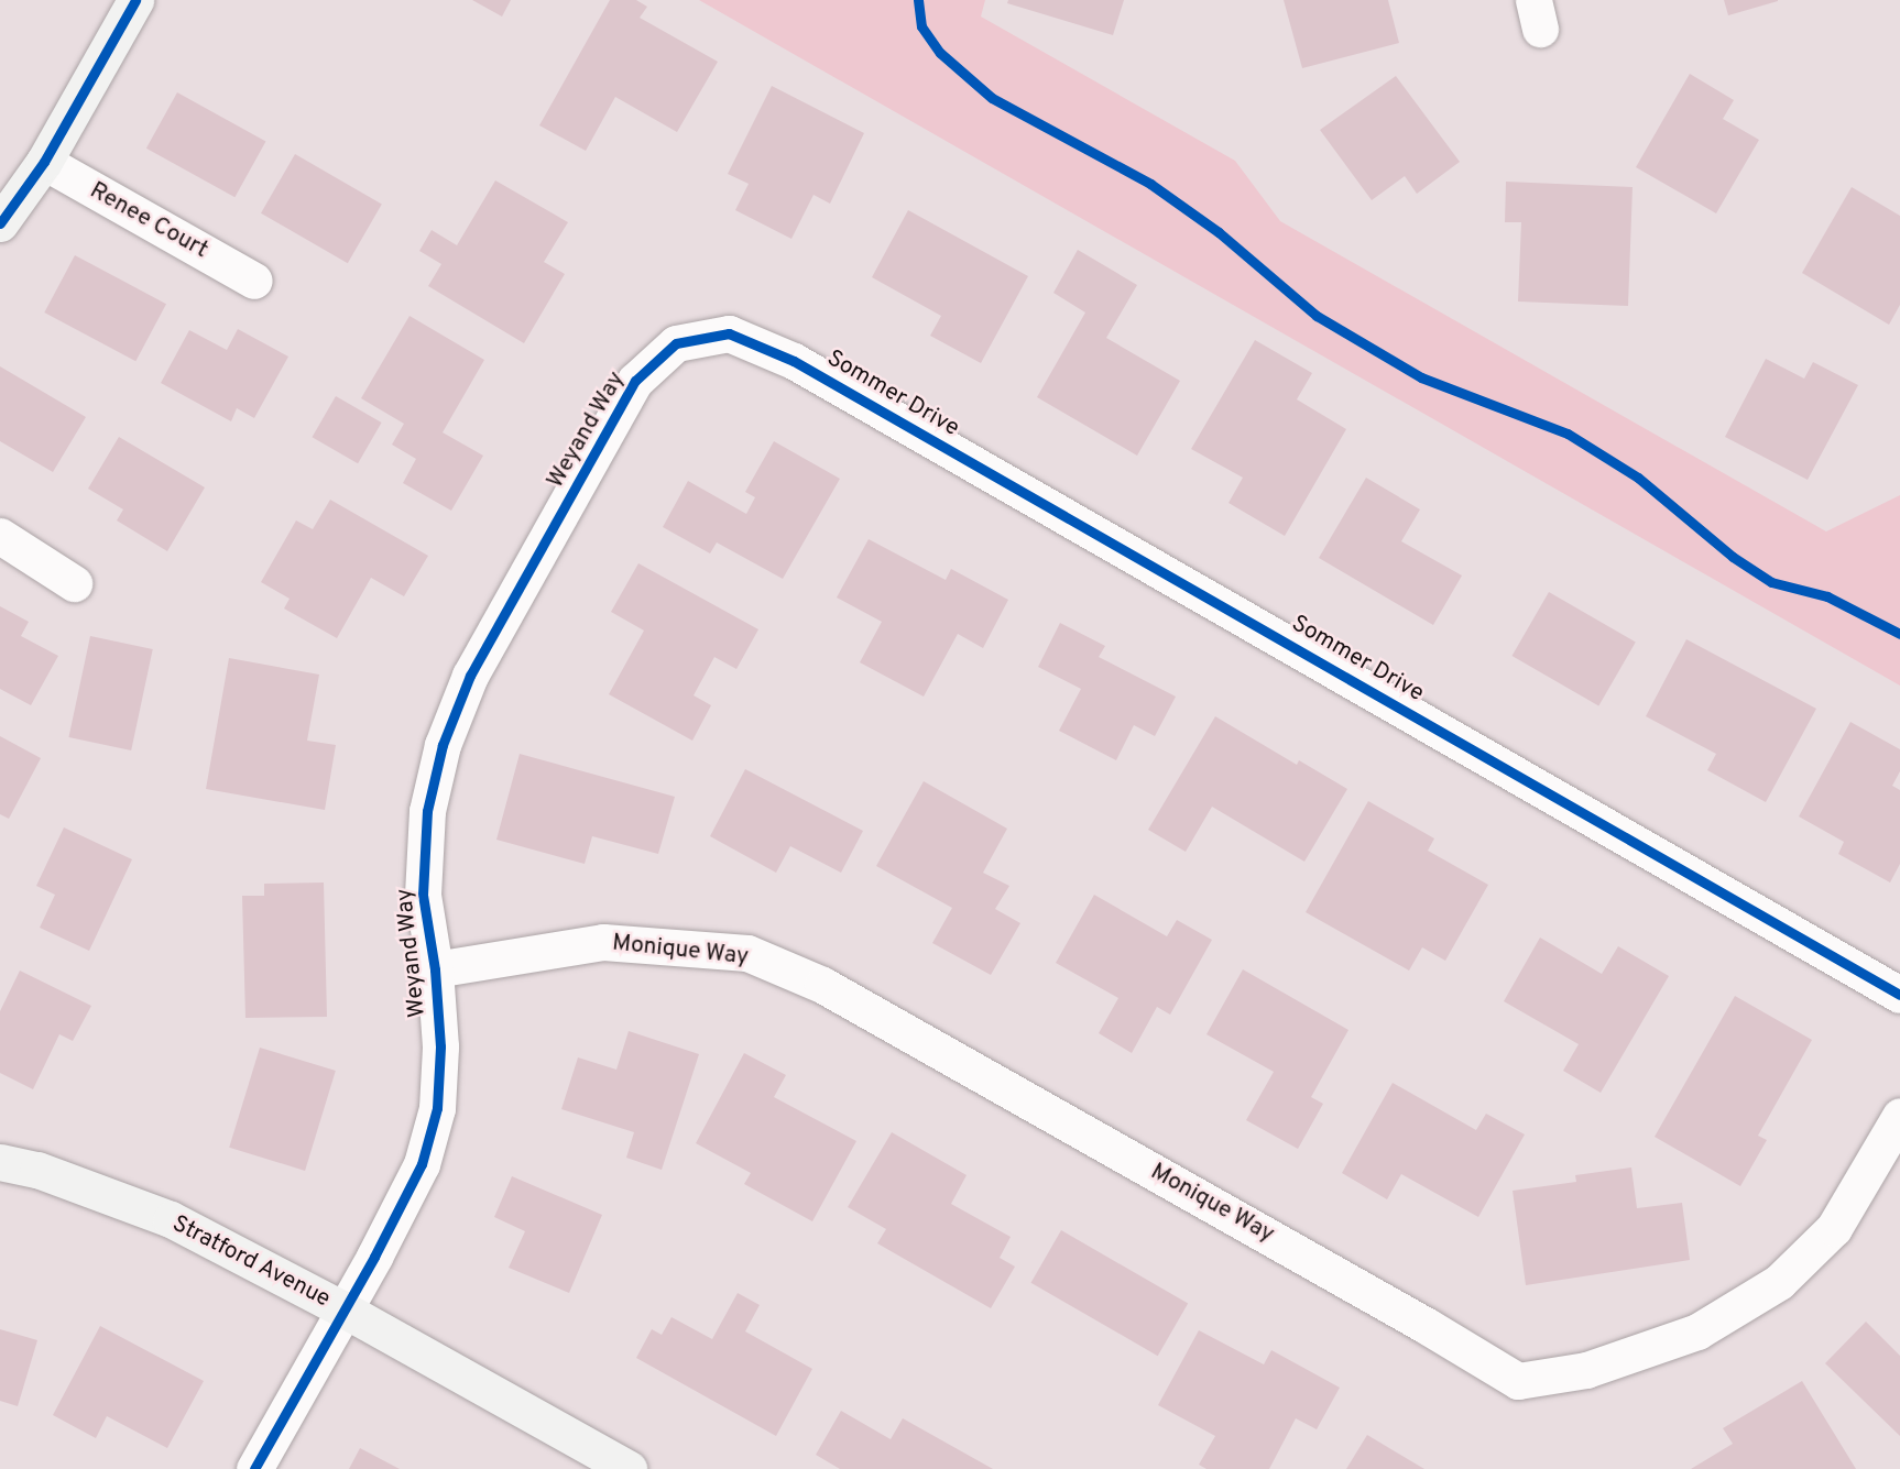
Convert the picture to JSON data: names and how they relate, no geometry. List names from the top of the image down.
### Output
{
  "streets": {
    "street": [
      "Renee Court",
      "Sommer Drive",
      "Weyand Way",
      "Monique Way",
      "Stratford Avenue"
    ]
  },
  "crossings": [
    ["Sommer Drive", "Weyand Way"],
    ["Weyand Way", "Monique Way"],
    ["Weyand Way", "Stratford Avenue"]
  ]
}
